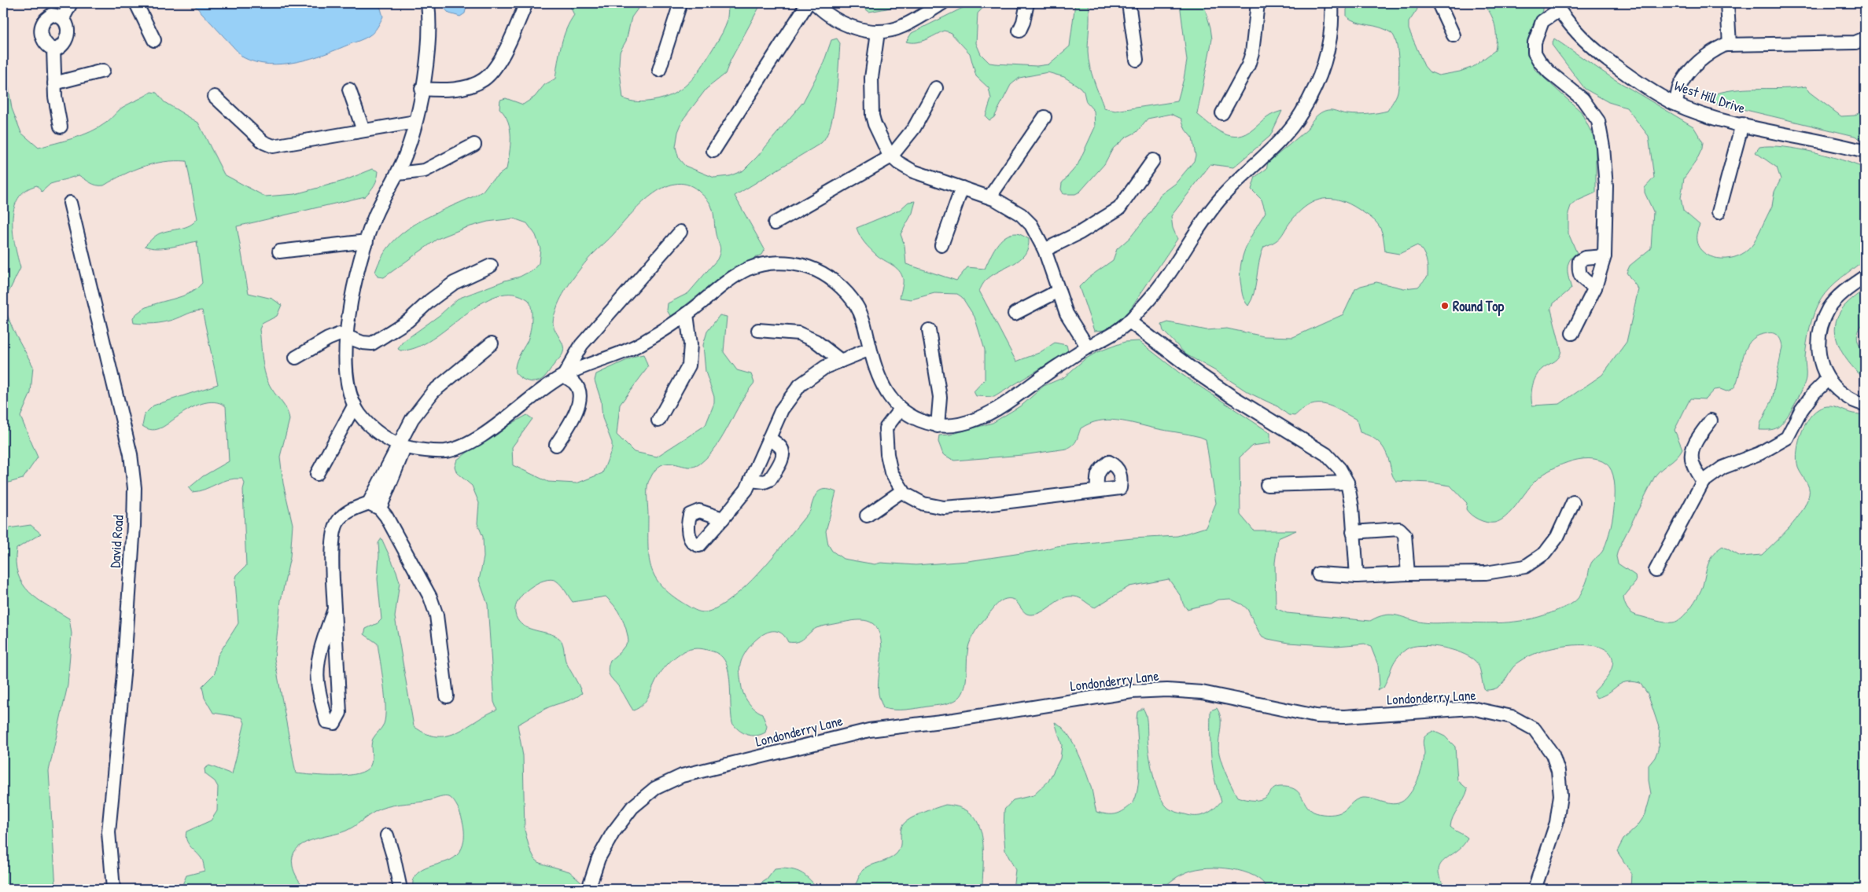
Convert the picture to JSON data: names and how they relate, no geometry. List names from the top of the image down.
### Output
{
  "streets": {
    "street": ["West Hill Drive", "David Road", "Londonderry Lane"]
  },
  "places": ["Round Top"]
}
